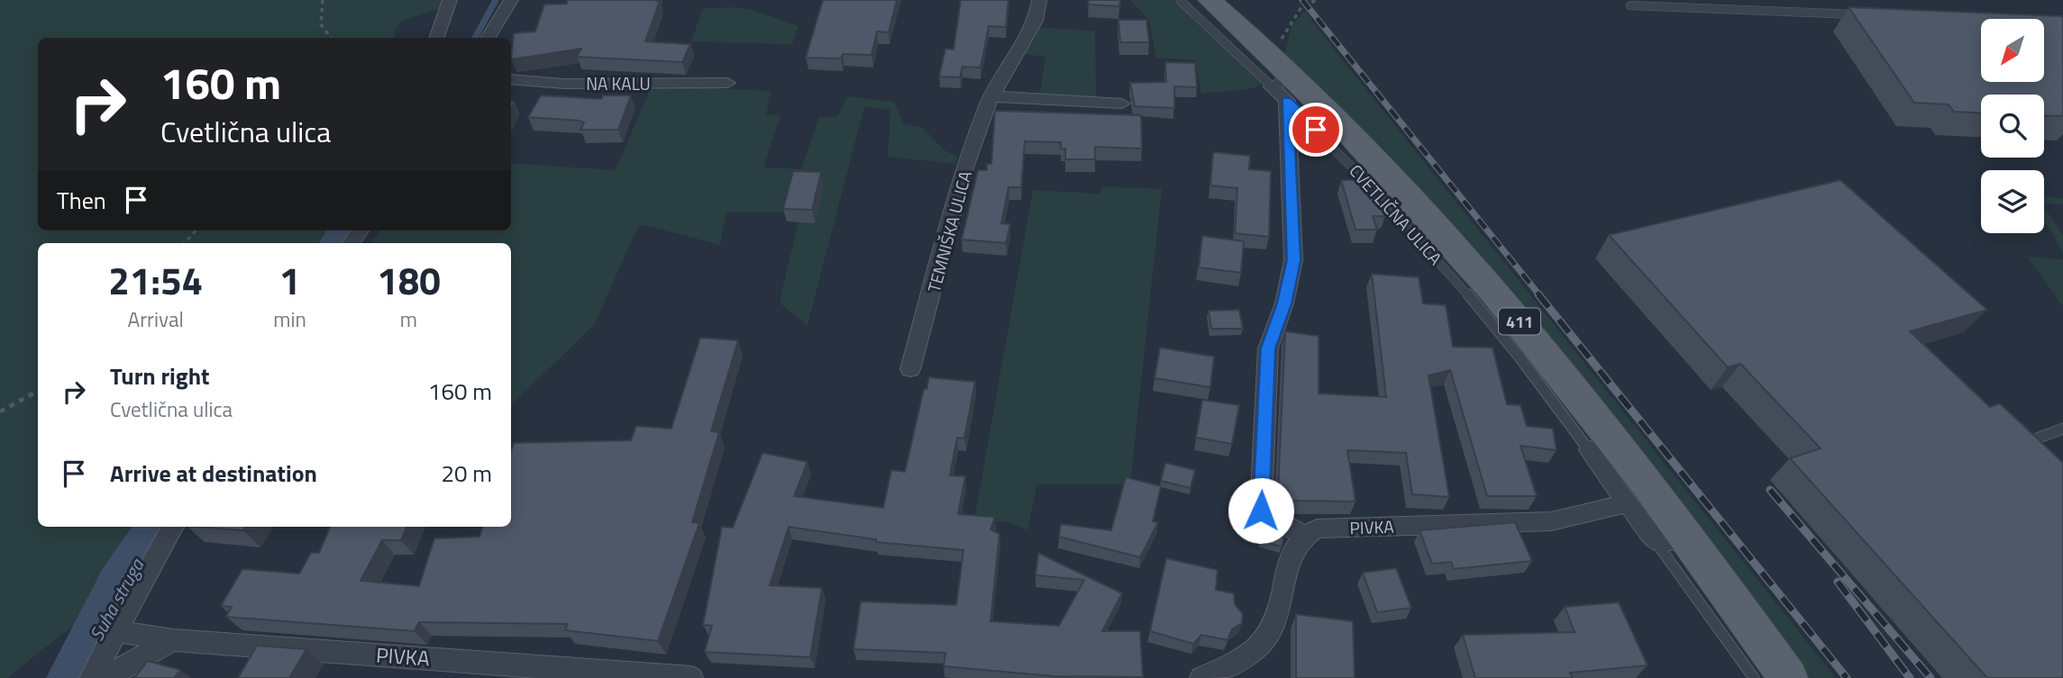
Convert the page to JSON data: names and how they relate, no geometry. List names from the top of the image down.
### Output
{
  "streets": {
    "main road": ["411"],
    "street": ["NA KALU", "TEMNIŠKA ULICA", "PIVKA"]
  },
  "water": ["Suha struga"],
  "north": "bottom left",
  "page": {
    "turn": ["160 m", "Cvetlična ulica"],
    "then": "Then",
    "eta": [
      "21:54",
      "Arrival",
      "1",
      "min",
      "180",
      "m"
    ],
    "list": [
      {
        "name": "Turn right",
        "note": "Cvetlična ulica",
        "value": "160 m"
      },
      {
        "name": "Arrive at destination",
        "value": "20 m"
      }
    ]
  }
}
